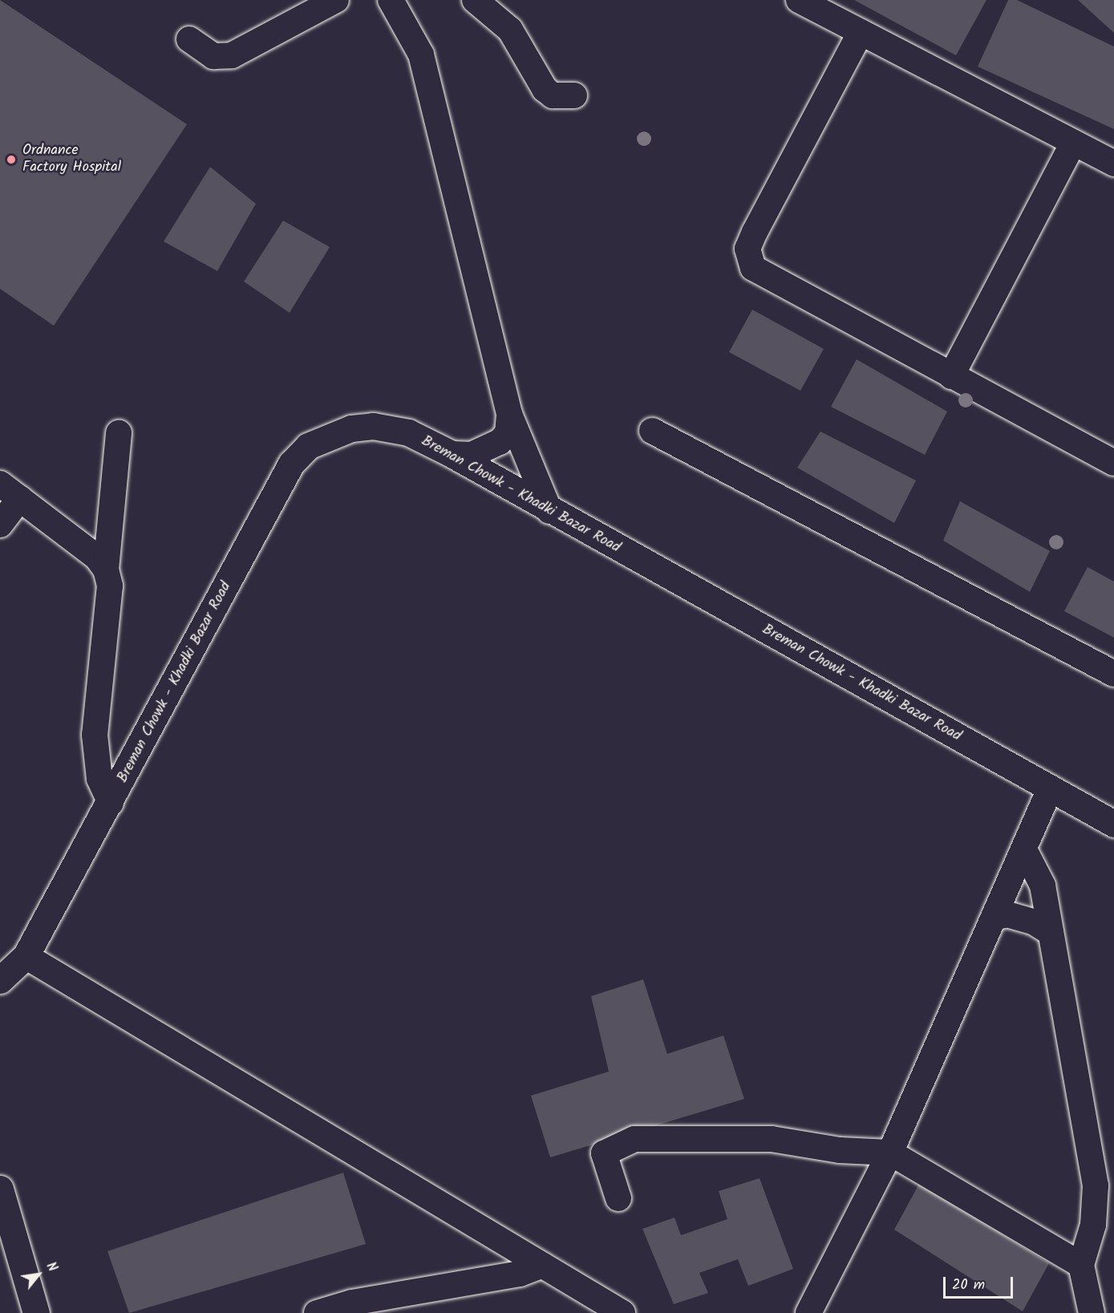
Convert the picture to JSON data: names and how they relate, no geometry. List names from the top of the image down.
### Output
{
  "streets": {
    "main road": ["Breman Chowk - Khadki Bazar Road"]
  },
  "places": ["Ordnance Factory Hospital"],
  "scale_bar": "20 m",
  "north": "top right"
}
